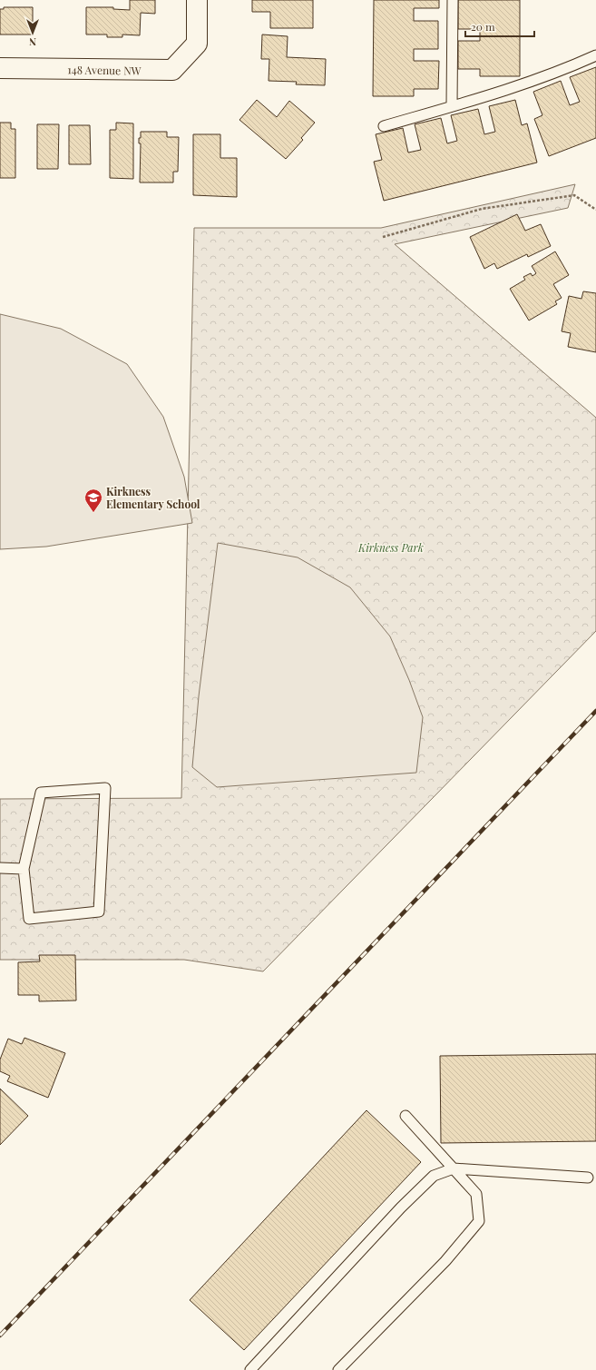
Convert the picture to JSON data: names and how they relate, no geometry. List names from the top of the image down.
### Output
{
  "streets": {
    "street": ["148 Avenue NW"]
  },
  "parks": ["Kirkness Park"],
  "places": {
    "school or university": ["Kirkness Elementary School"]
  },
  "scale_bar": "20 m",
  "north": "bottom"
}
